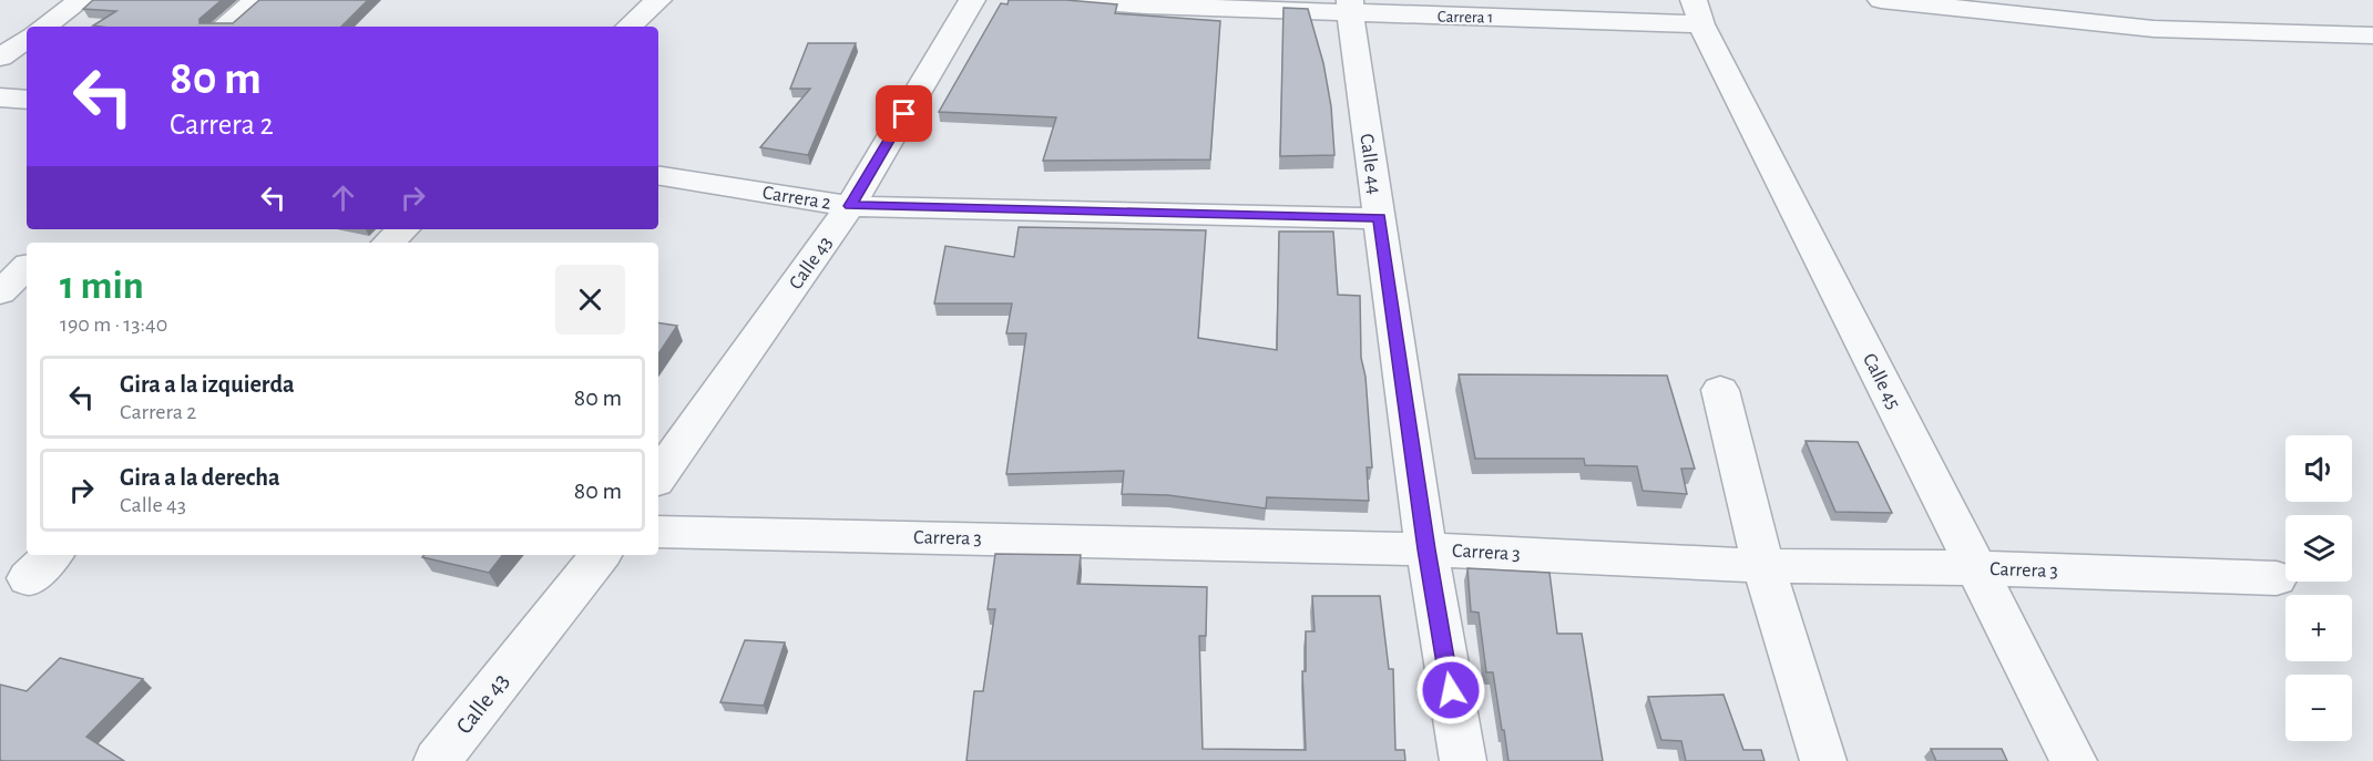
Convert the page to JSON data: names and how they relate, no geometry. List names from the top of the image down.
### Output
{
  "streets": {
    "street": [
      "Carrera 1",
      "Calle 44",
      "Carrera 2",
      "Calle 43",
      "Calle 45",
      "Carrera 3"
    ]
  },
  "crossings": [
    ["Carrera 1", "Calle 44"],
    ["Carrera 1", "Calle 45"],
    ["Calle 44", "Carrera 2"],
    ["Calle 44", "Carrera 3"],
    ["Carrera 2", "Calle 43"],
    ["Calle 45", "Carrera 3"]
  ],
  "page": {
    "turn": ["80 m", "Carrera 2"],
    "heading": ["1 min", "190 m · 13:40"],
    "list": [
      {
        "name": "Gira a la izquierda",
        "note": "Carrera 2",
        "value": "80 m"
      },
      {
        "name": "Gira a la derecha",
        "note": "Calle 43",
        "value": "80 m"
      }
    ],
    "map_buttons": ["+", "−"]
  }
}
